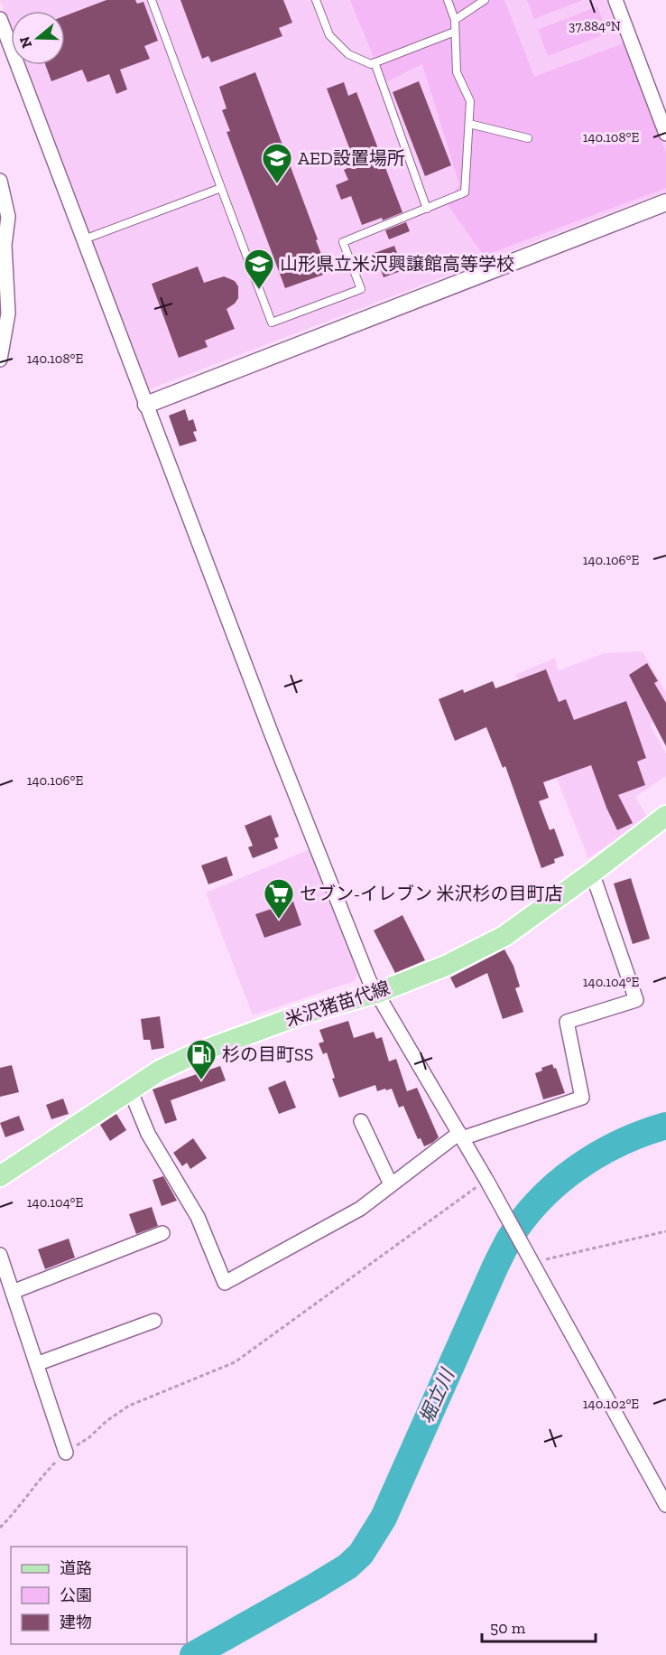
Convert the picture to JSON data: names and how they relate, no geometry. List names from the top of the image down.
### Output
{
  "streets": {
    "main road": ["米沢猪苗代線"]
  },
  "water": ["堀立川"],
  "places": {
    "school or university": ["AED設置場所", "山形県立米沢興譲館高等学校"],
    "supermarket": ["セブン-イレブン 米沢杉の目町店"],
    "fuel station": ["杉の目町SS"]
  },
  "legend": ["道路", "公園", "建物"],
  "scale_bar": "50 m",
  "north": "left",
  "coordinates": [
    "37.884°N",
    "140.108°E",
    "140.106°E",
    "140.104°E",
    "140.102°E"
  ]
}
